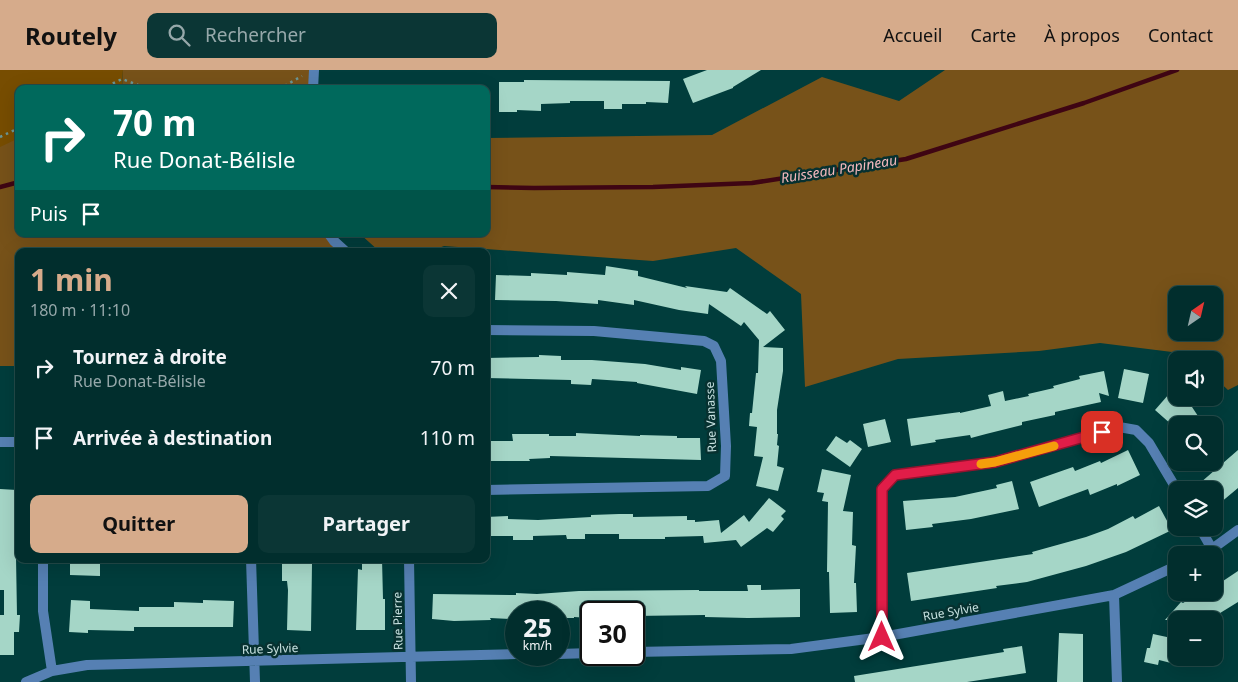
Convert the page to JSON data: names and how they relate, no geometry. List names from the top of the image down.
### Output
{
  "streets": {
    "street": ["Rue Vanasse", "Rue Sylvie", "Rue Pierre"]
  },
  "crossings": [
    ["Rue Sylvie", "Rue Pierre"]
  ],
  "water": ["Ruisseau Papineau"],
  "north": "top right",
  "page": {
    "header": "Routely",
    "search": "Rechercher",
    "nav": [
      "Accueil",
      "Carte",
      "À propos",
      "Contact"
    ],
    "turn": ["70 m", "Rue Donat-Bélisle"],
    "then": "Puis",
    "heading": ["1 min", "180 m · 11:10"],
    "map_buttons": ["+", "−"],
    "list": [
      {
        "name": "Tournez à droite",
        "note": "Rue Donat-Bélisle",
        "value": "70 m"
      },
      {
        "name": "Arrivée à destination",
        "value": "110 m"
      }
    ],
    "buttons": ["Quitter", "Partager"],
    "speed": "25 km/h",
    "limit": "30"
  }
}
